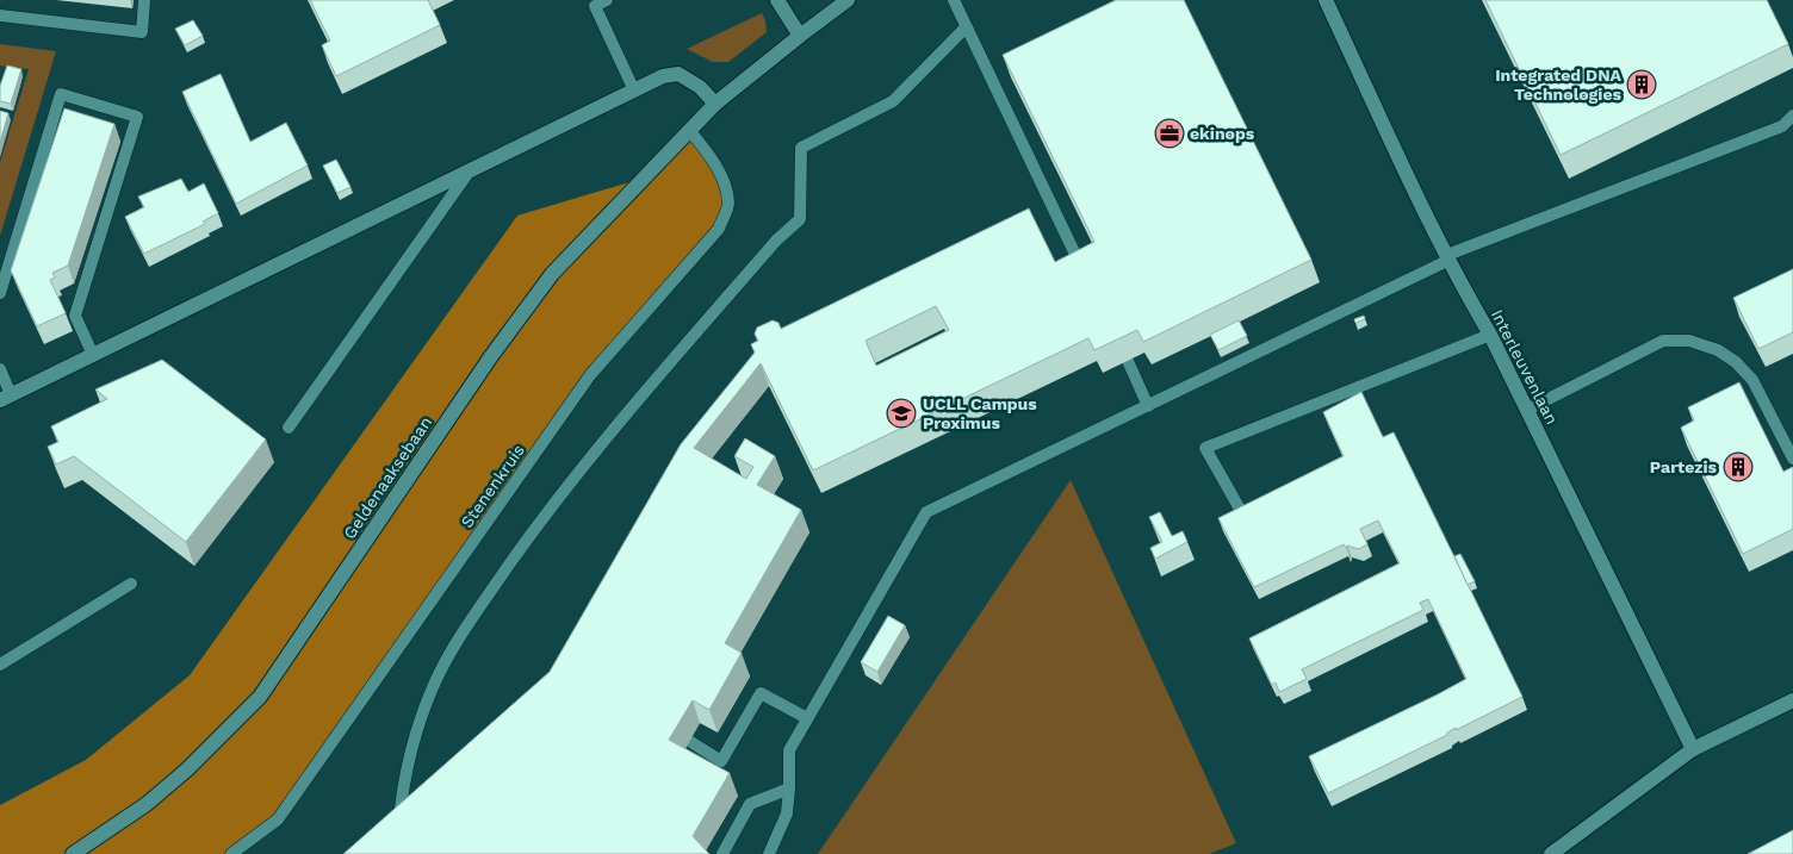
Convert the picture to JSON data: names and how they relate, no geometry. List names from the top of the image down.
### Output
{
  "streets": {
    "street": ["Interleuvenlaan", "Geldenaaksebaan"],
    "lane": ["Stenenkruis"]
  },
  "crossings": [
    ["Geldenaaksebaan", "Stenenkruis"]
  ],
  "places": {
    "building": ["Integrated DNA Technologies", "Partezis"],
    "office": ["ekinops"],
    "school or university": ["UCLL Campus Proximus"]
  }
}
